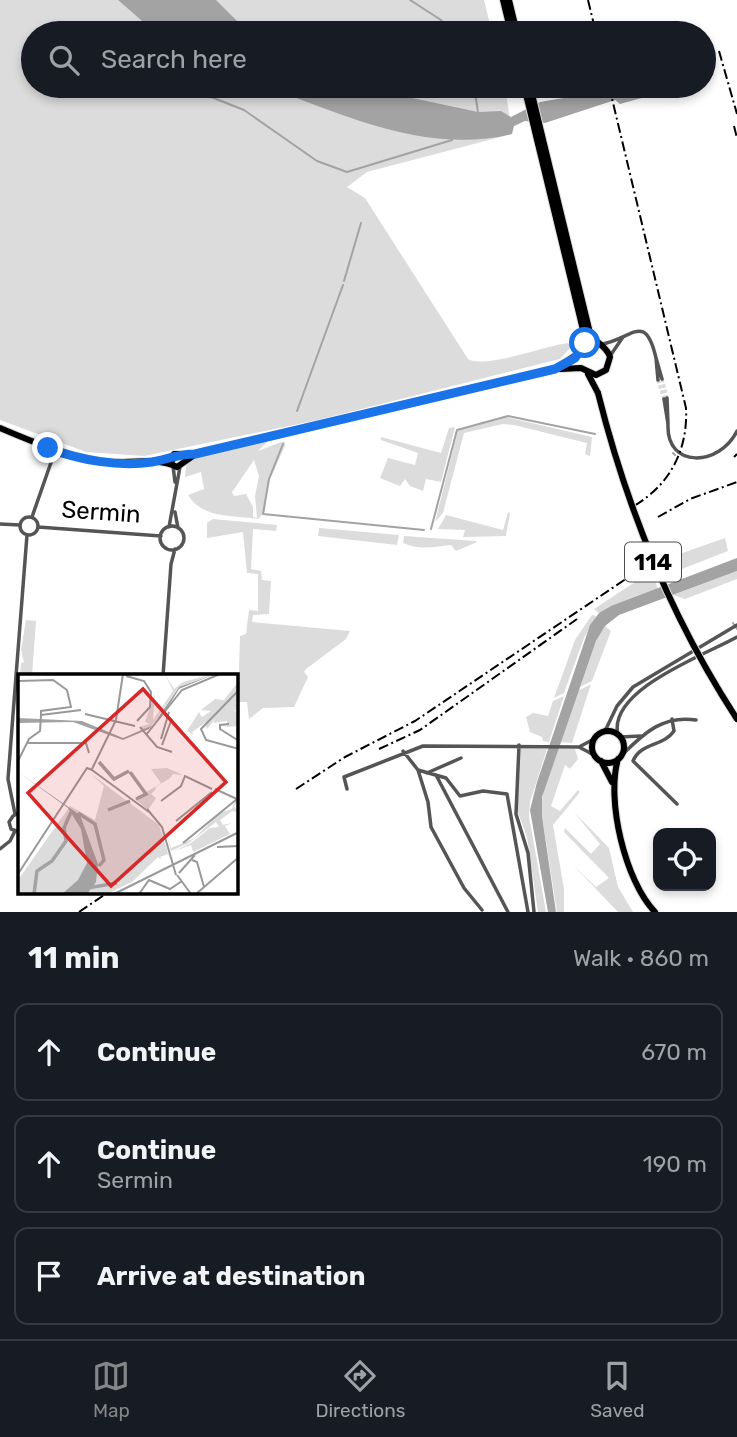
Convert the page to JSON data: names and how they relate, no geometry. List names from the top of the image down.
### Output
{
  "streets": {
    "main road": ["Sermin", "114"]
  },
  "page": {
    "search": "Search here",
    "heading": ["11 min", "Walk · 860 m"],
    "list": [
      ["Continue", "670 m"],
      ["Continue", "Sermin", "190 m"],
      "Arrive at destination"
    ],
    "nav": ["Map", "Directions", "Saved"]
  }
}
